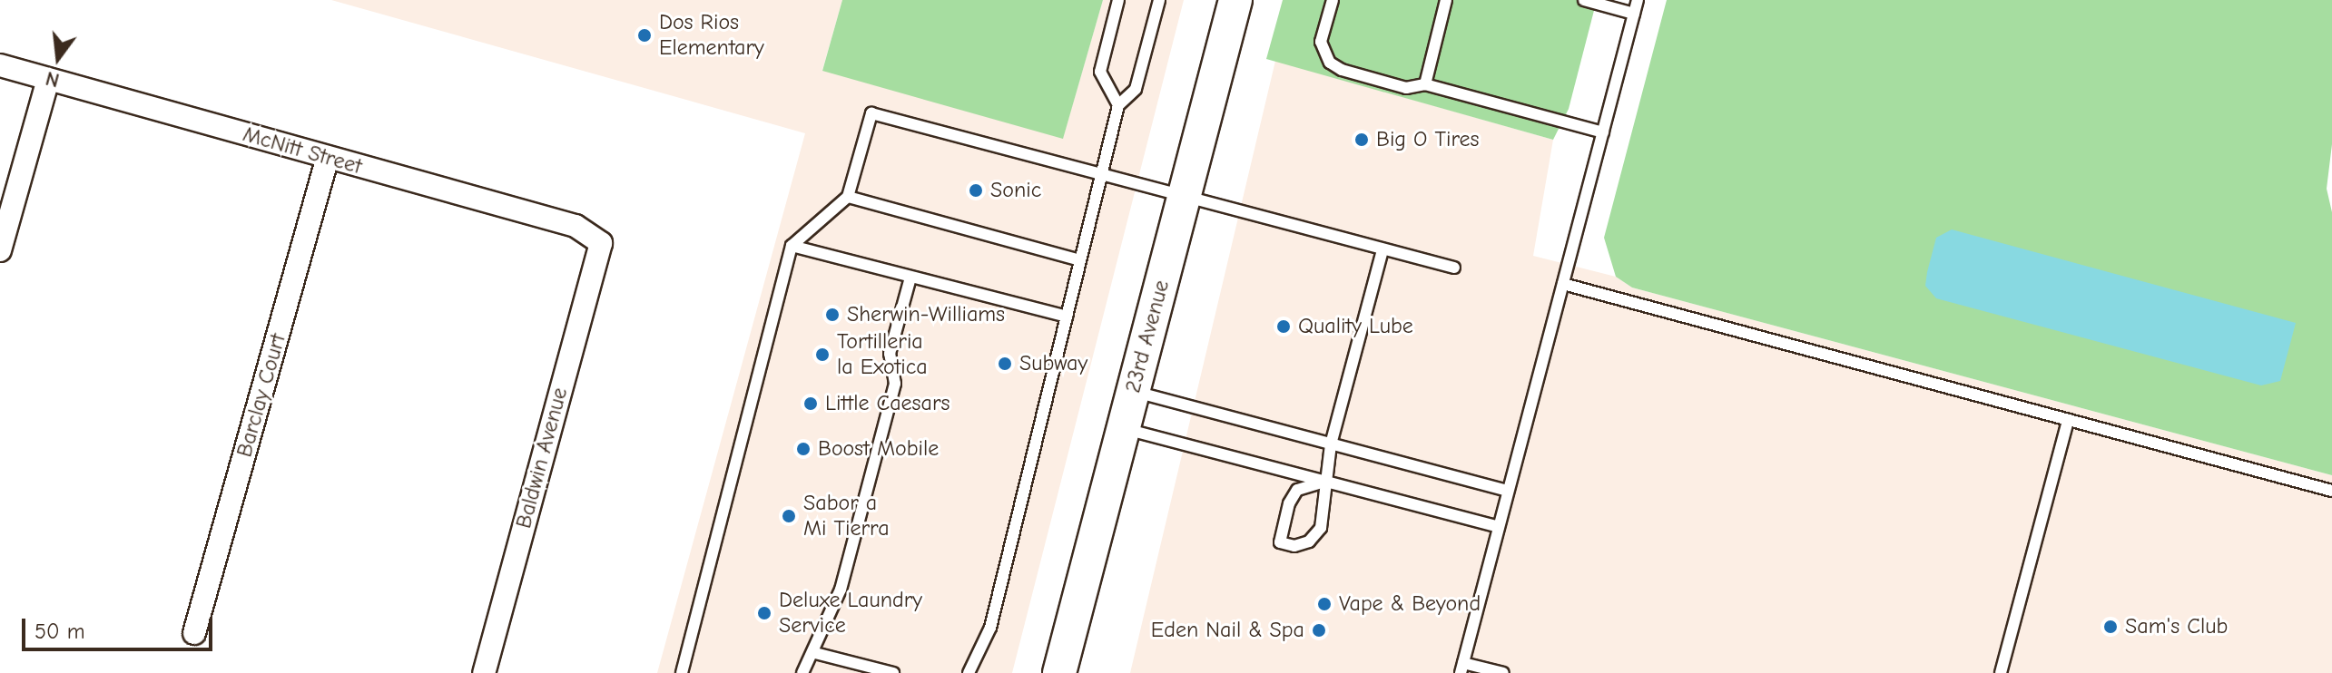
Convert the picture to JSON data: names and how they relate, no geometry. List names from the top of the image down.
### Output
{
  "streets": {
    "main road": ["23rd Avenue"],
    "street": ["McNitt Street", "Barclay Court", "Baldwin Avenue"]
  },
  "crossings": [
    ["McNitt Street", "Barclay Court"],
    ["McNitt Street", "Baldwin Avenue"]
  ],
  "places": [
    "Dos Rios Elementary",
    "Big O Tires",
    "Sonic",
    "Sherwin-Williams",
    "Quality Lube",
    "Tortilleria la Exotica",
    "Subway",
    "Little Caesars",
    "Boost Mobile",
    "Sabor a Mi Tierra",
    "Vape & Beyond",
    "Deluxe Laundry Service",
    "Sam's Club",
    "Eden Nail & Spa"
  ],
  "scale_bar": "50 m",
  "north": "bottom"
}
